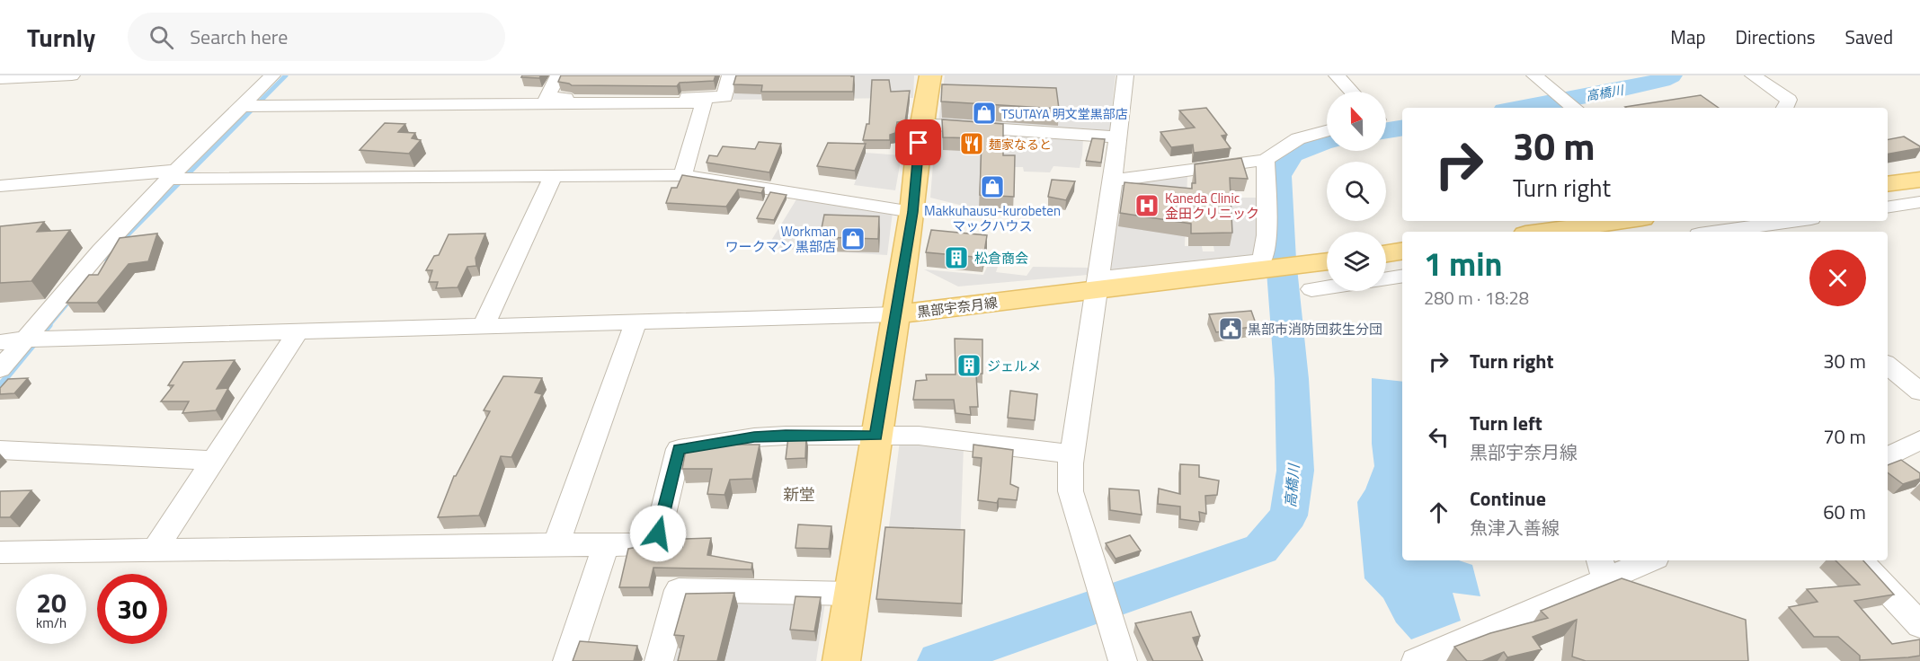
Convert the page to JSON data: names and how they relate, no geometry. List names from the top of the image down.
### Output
{
  "streets": {
    "main road": ["黒部宇奈月線"]
  },
  "districts": ["新堂"],
  "water": ["高橋川"],
  "places": {
    "shop": ["TSUTAYA 明文堂黒部店", "Makkuhausu-kurobeten マックハウス", "Workman ワークマン 黒部店"],
    "restaurant": ["麺家なると"],
    "hospital": ["Kaneda Clinic 金田クリニック"],
    "building": ["松倉商会", "ジェルメ"],
    "public building": ["黒部市消防団荻生分団"]
  },
  "north": "top",
  "page": {
    "header": "Turnly",
    "search": "Search here",
    "nav": ["Map", "Directions", "Saved"],
    "turn": ["30 m", "Turn right"],
    "heading": ["1 min", "280 m · 18:28"],
    "list": [
      {
        "name": "Turn right",
        "value": "30 m"
      },
      {
        "name": "Turn left",
        "note": "黒部宇奈月線",
        "value": "70 m"
      },
      {
        "name": "Continue",
        "note": "魚津入善線",
        "value": "60 m"
      }
    ],
    "speed": "20 km/h",
    "limit": "30"
  }
}
